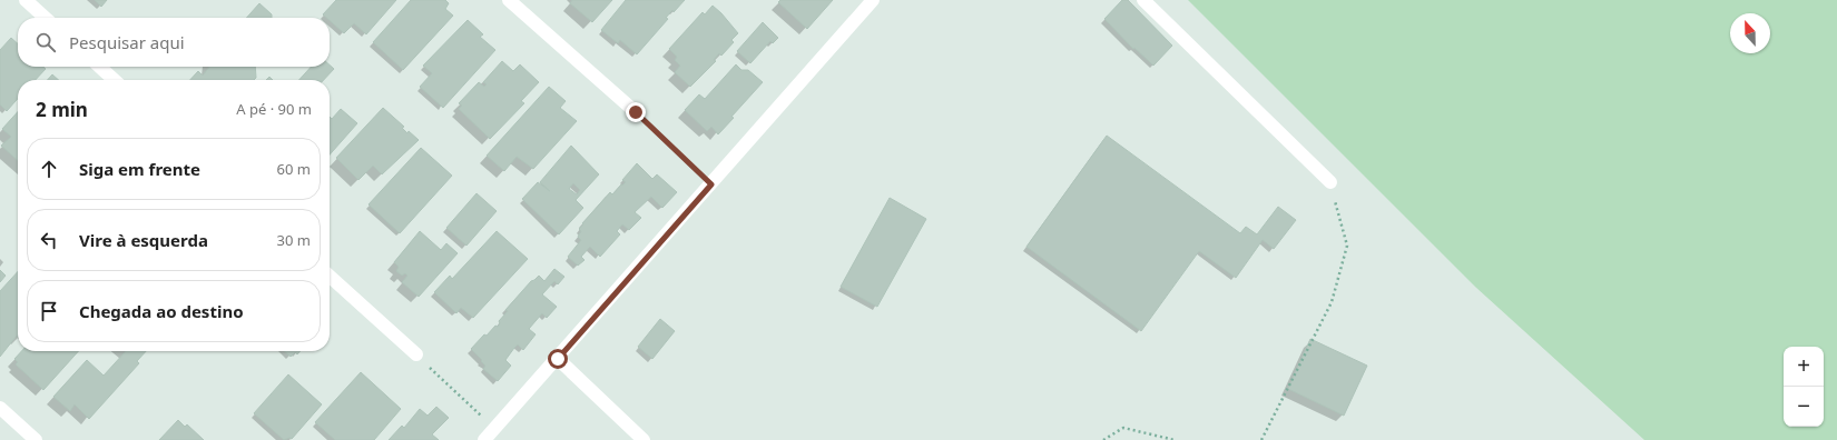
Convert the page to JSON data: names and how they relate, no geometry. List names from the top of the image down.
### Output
{
  "north": "top",
  "page": {
    "search": "Pesquisar aqui",
    "heading": ["2 min", "A pé · 90 m"],
    "list": [
      ["Siga em frente", "60 m"],
      ["Vire à esquerda", "30 m"],
      "Chegada ao destino"
    ],
    "map_buttons": ["+", "−"]
  }
}
